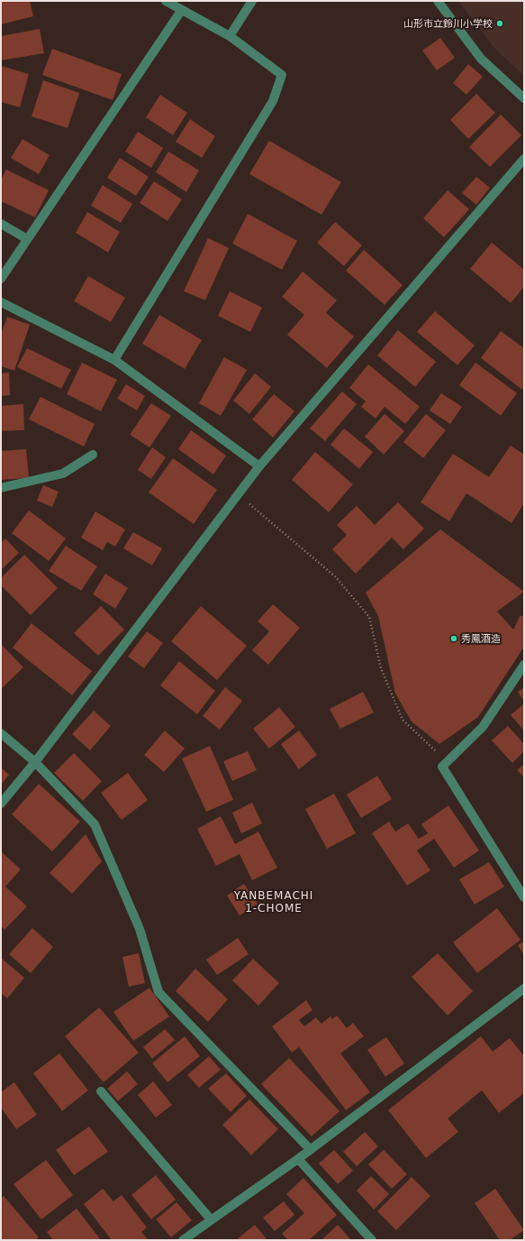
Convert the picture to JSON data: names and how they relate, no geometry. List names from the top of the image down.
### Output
{
  "districts": ["YANBEMACHI 1-CHOME"],
  "places": ["山形市立鈴川小学校", "秀鳳酒造"]
}
